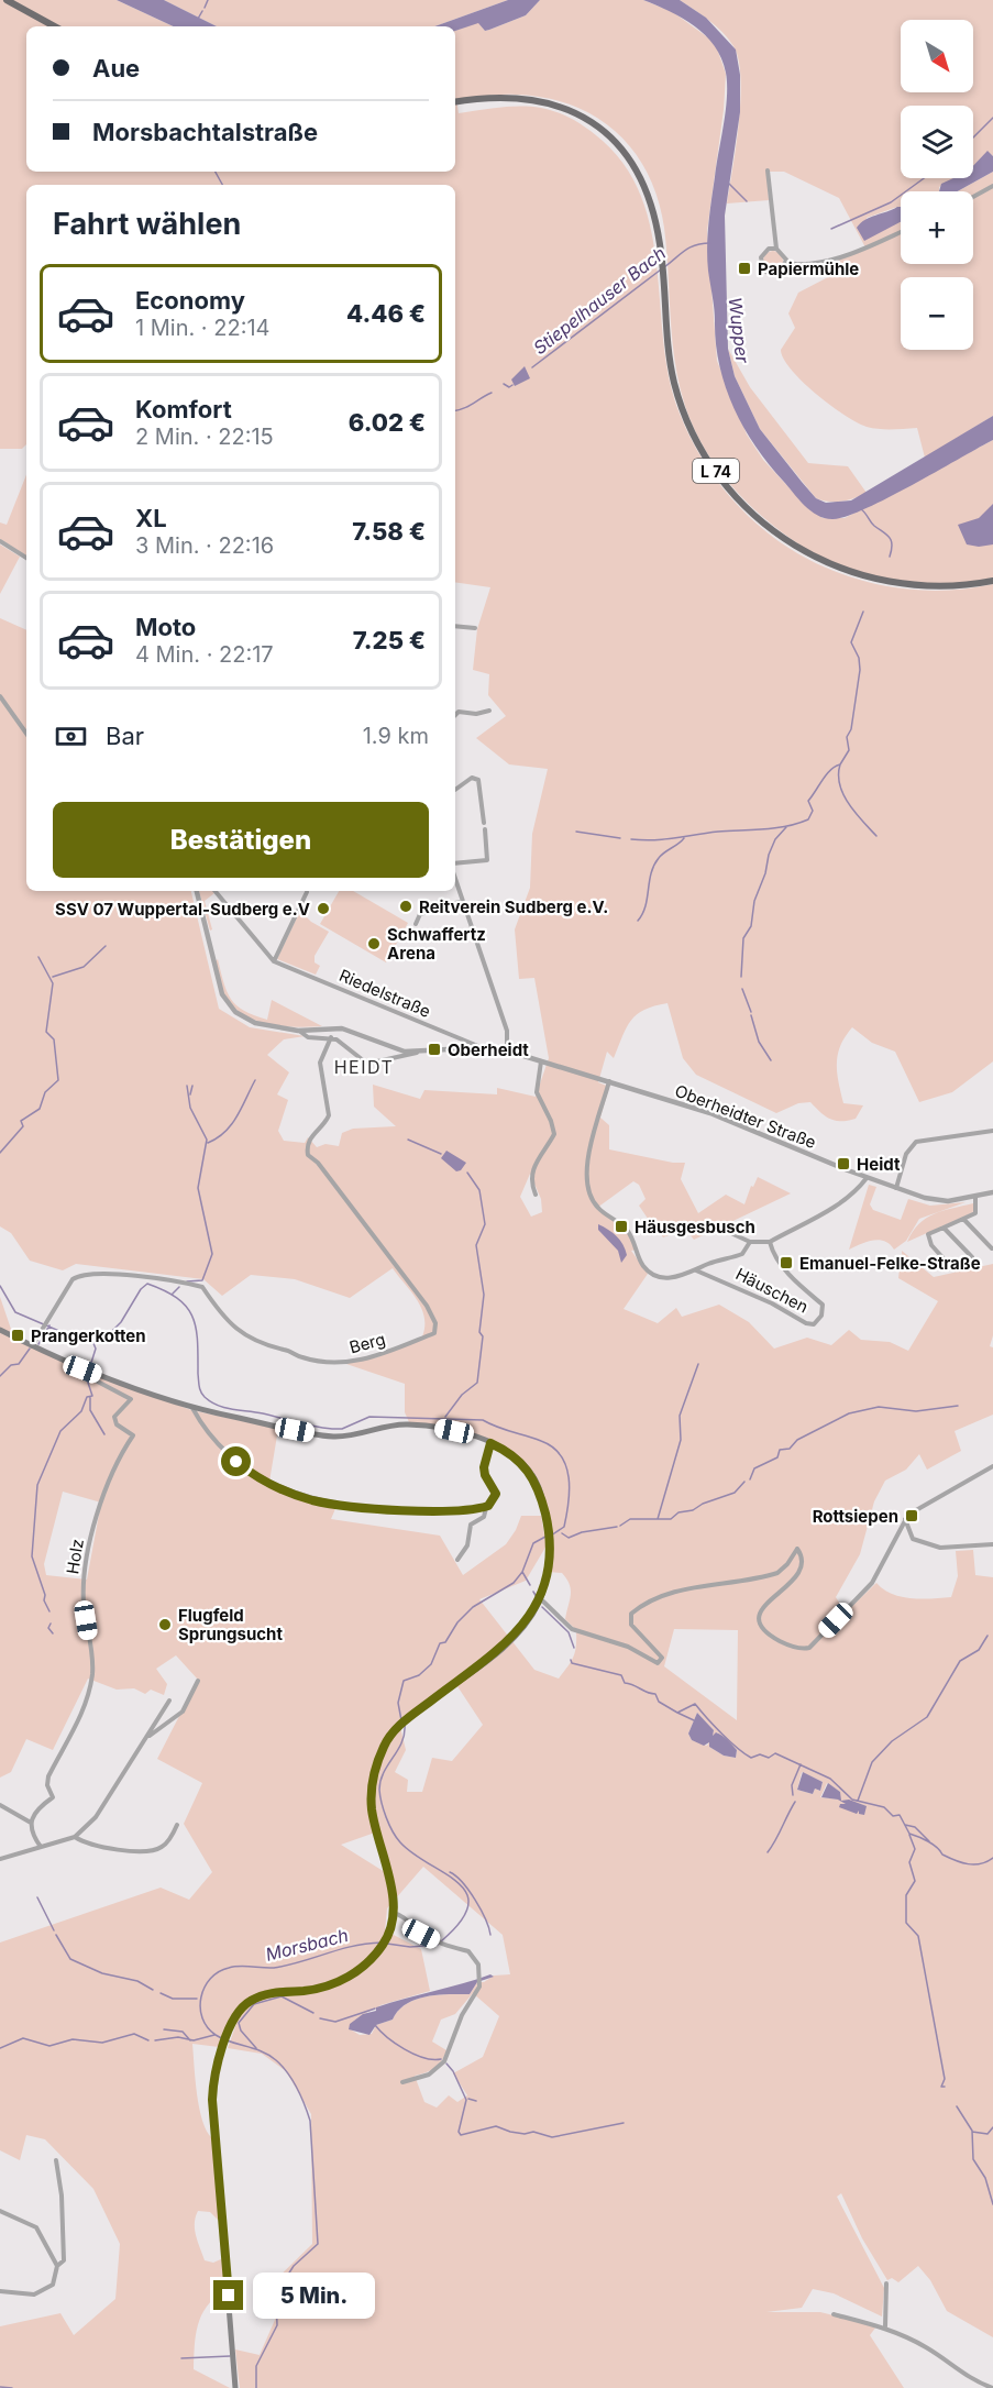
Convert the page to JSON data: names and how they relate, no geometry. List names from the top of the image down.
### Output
{
  "streets": {
    "main road": ["L 74"],
    "street": [
      "Riedelstraße",
      "Oberheidter Straße",
      "Häuschen",
      "Berg",
      "Holz"
    ]
  },
  "crossings": [
    ["Riedelstraße", "Oberheidter Straße"]
  ],
  "districts": ["HEIDT"],
  "water": ["Stiepelhauser Bach", "Wupper", "Morsbach"],
  "places": {
    "transit": [
      "Papiermühle",
      "Oberheidt",
      "Heidt",
      "Häusgesbusch",
      "Emanuel-Felke-Straße",
      "Prangerkotten",
      "Rottsiepen"
    ],
    "other": [
      "Reitverein Sudberg e.V.",
      "SSV 07 Wuppertal-Sudberg e.V",
      "Schwaffertz Arena",
      "Flugfeld Sprungsucht"
    ]
  },
  "north": "bottom right",
  "page": {
    "map_buttons": ["+", "−"],
    "banner": ["Aue", "Morsbachtalstraße"],
    "heading": "Fahrt wählen",
    "list": [
      {
        "name": "Economy",
        "note": "1 Min. · 22:14",
        "value": "4.46 €"
      },
      {
        "name": "Komfort",
        "note": "2 Min. · 22:15",
        "value": "6.02 €"
      },
      {
        "name": "XL",
        "note": "3 Min. · 22:16",
        "value": "7.58 €"
      },
      {
        "name": "Moto",
        "note": "4 Min. · 22:17",
        "value": "7.25 €"
      }
    ],
    "pay": ["Bar", "1.9 km"],
    "buttons": "Bestätigen",
    "bubble": "5 Min."
  }
}
